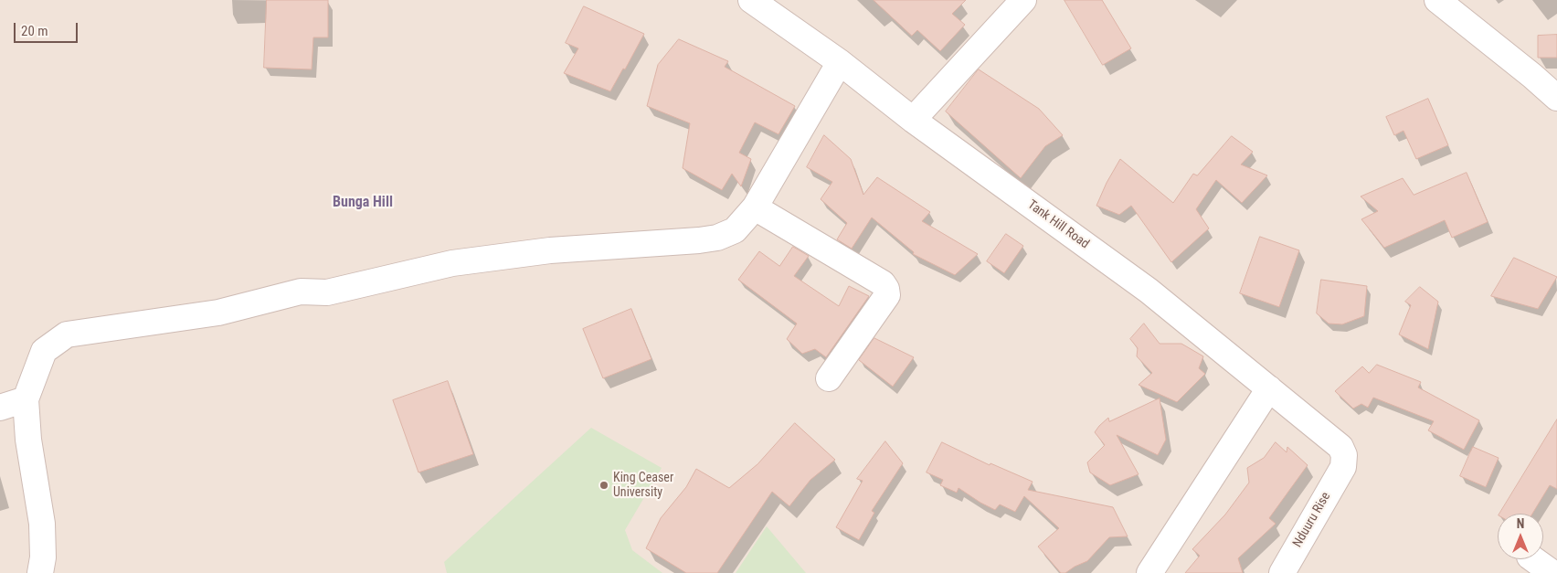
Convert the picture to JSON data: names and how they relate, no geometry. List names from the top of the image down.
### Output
{
  "streets": {
    "street": ["Tank Hill Road", "Nduuru Rise"]
  },
  "crossings": [
    ["Tank Hill Road", "Nduuru Rise"]
  ],
  "districts": ["Bunga Hill"],
  "places": ["King Ceaser University"],
  "scale_bar": "20 m",
  "north": "top"
}
